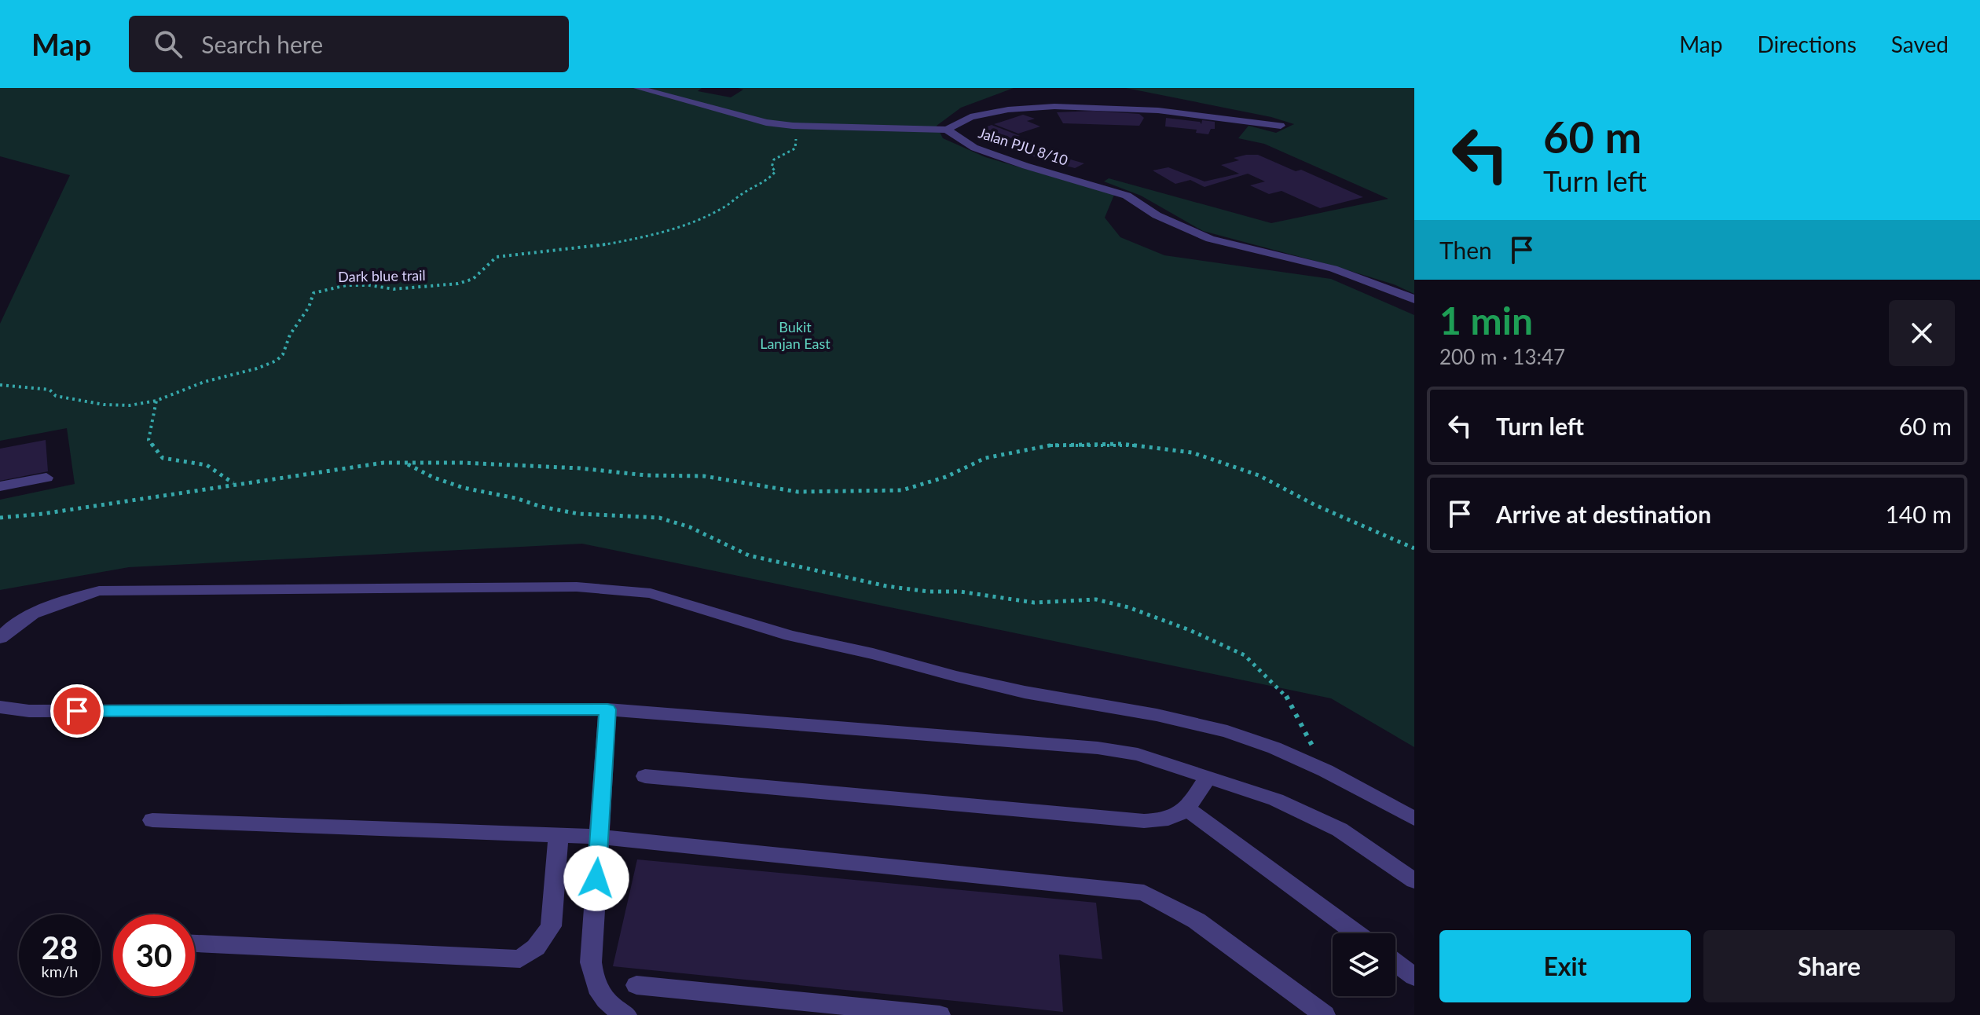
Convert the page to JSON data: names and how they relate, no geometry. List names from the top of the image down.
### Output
{
  "streets": {
    "street": ["Jalan PJU 8/10"],
    "path": ["Dark blue trail"]
  },
  "parks": ["Bukit Lanjan East"],
  "page": {
    "header": "Map",
    "search": "Search here",
    "nav": ["Map", "Directions", "Saved"],
    "turn": ["60 m", "Turn left"],
    "then": "Then",
    "heading": ["1 min", "200 m · 13:47"],
    "list": [
      {
        "name": "Turn left",
        "value": "60 m"
      },
      {
        "name": "Arrive at destination",
        "value": "140 m"
      }
    ],
    "speed": "28 km/h",
    "limit": "30",
    "buttons": ["Exit", "Share"]
  }
}
